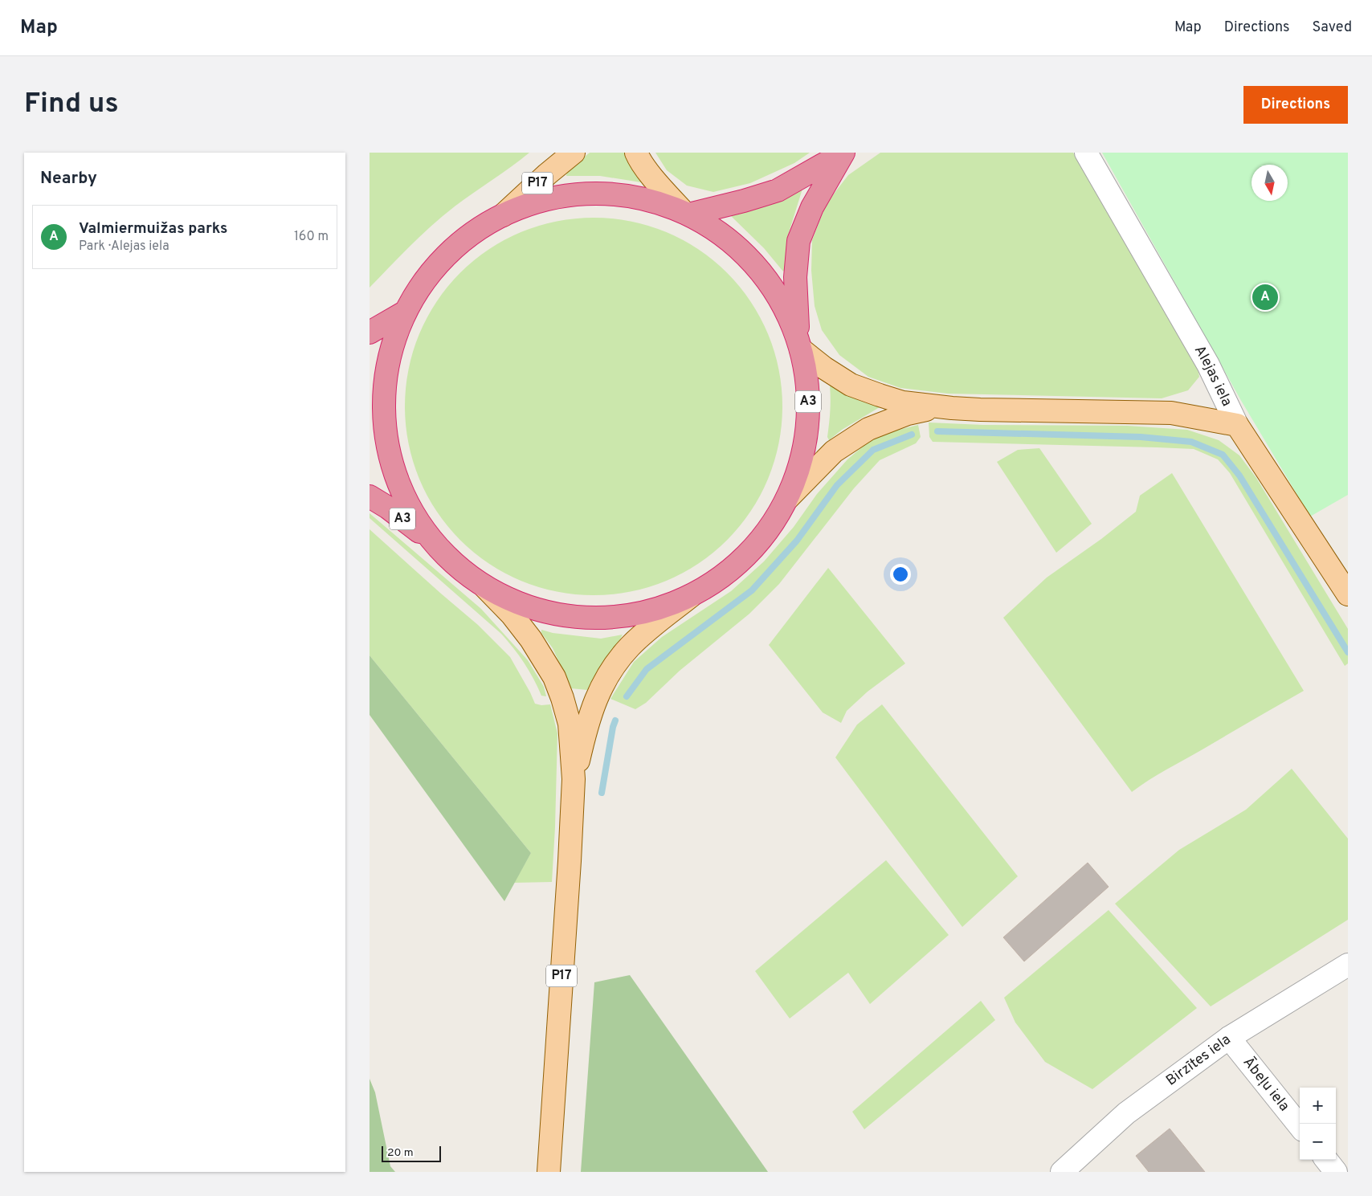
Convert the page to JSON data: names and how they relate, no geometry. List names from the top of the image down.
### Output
{
  "streets": {
    "highway": ["A3"],
    "main road": ["P17", "Alejas iela"],
    "street": ["Birzītes iela", "Ābeļu iela"]
  },
  "crossings": [
    ["P17", "A3"],
    ["Birzītes iela", "Ābeļu iela"]
  ],
  "scale_bar": "20 m",
  "north": "bottom",
  "page": {
    "header": "Map",
    "nav": ["Map", "Directions", "Saved"],
    "buttons": "Directions",
    "title": "Find us",
    "heading": "Nearby",
    "list": [
      {
        "mark": "A",
        "name": "Valmiermuižas parks",
        "note": "Park · Alejas iela",
        "value": "160 m"
      }
    ],
    "pins": "A",
    "map_buttons": ["+", "−"],
    "scale": "20 m"
  }
}
